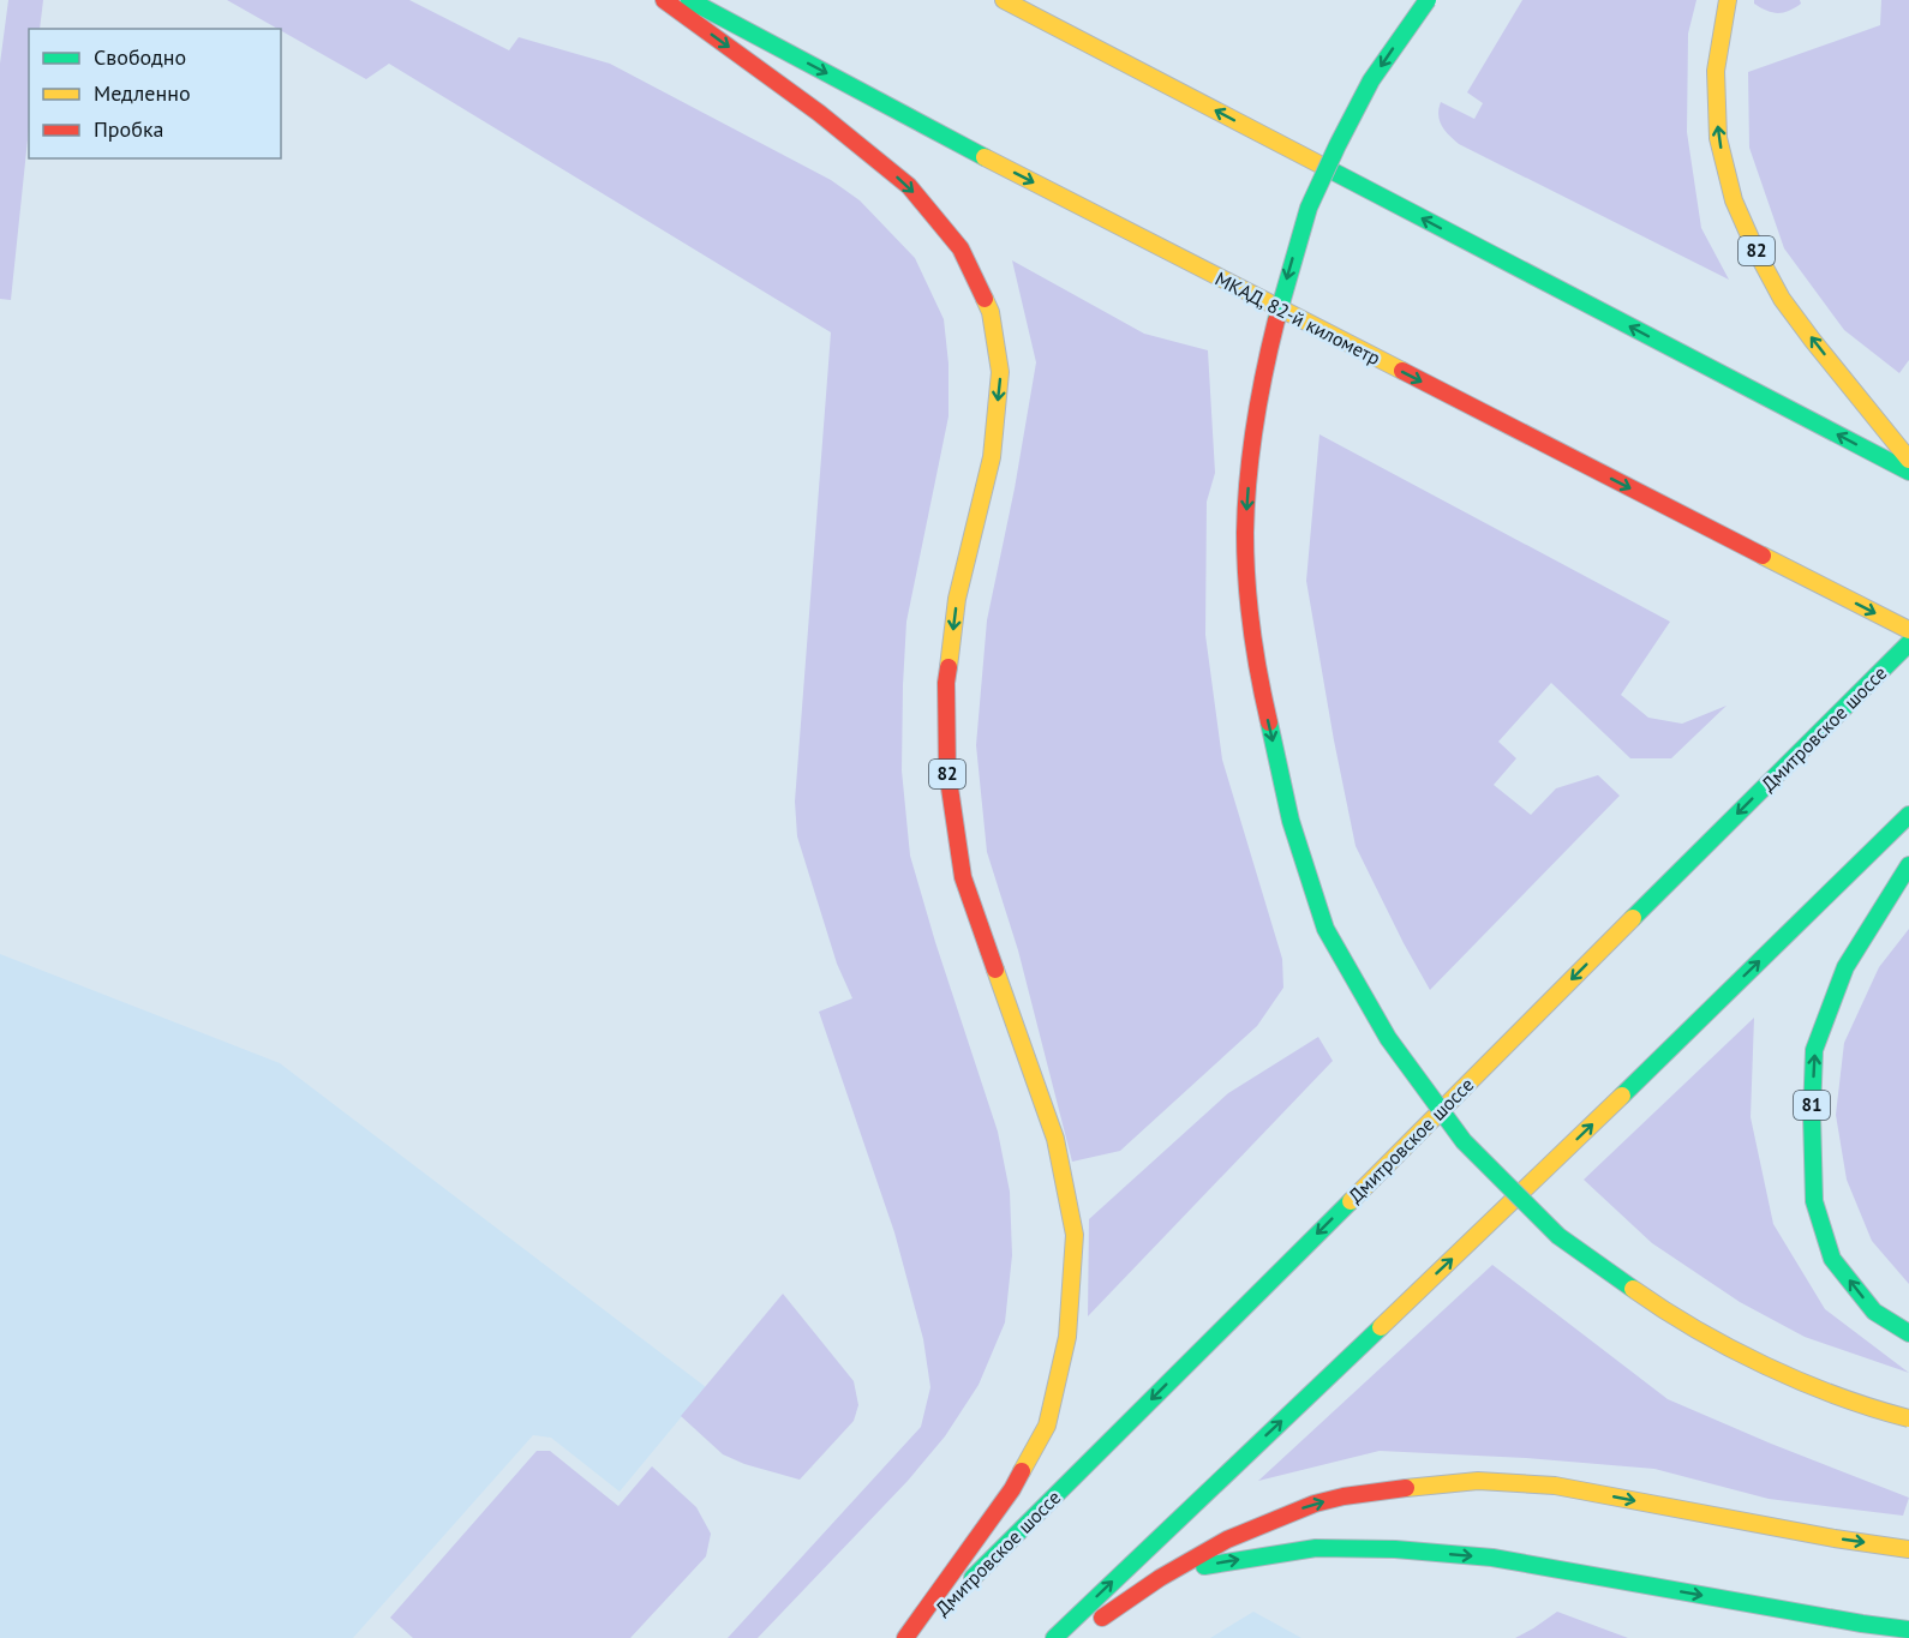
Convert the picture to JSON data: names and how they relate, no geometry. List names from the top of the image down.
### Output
{
  "streets": {
    "main road": [
      "82",
      "МКАД, 82-й километр",
      "Дмитровское шоссе",
      "81"
    ]
  },
  "legend": ["Свободно", "Медленно", "Пробка"]
}
